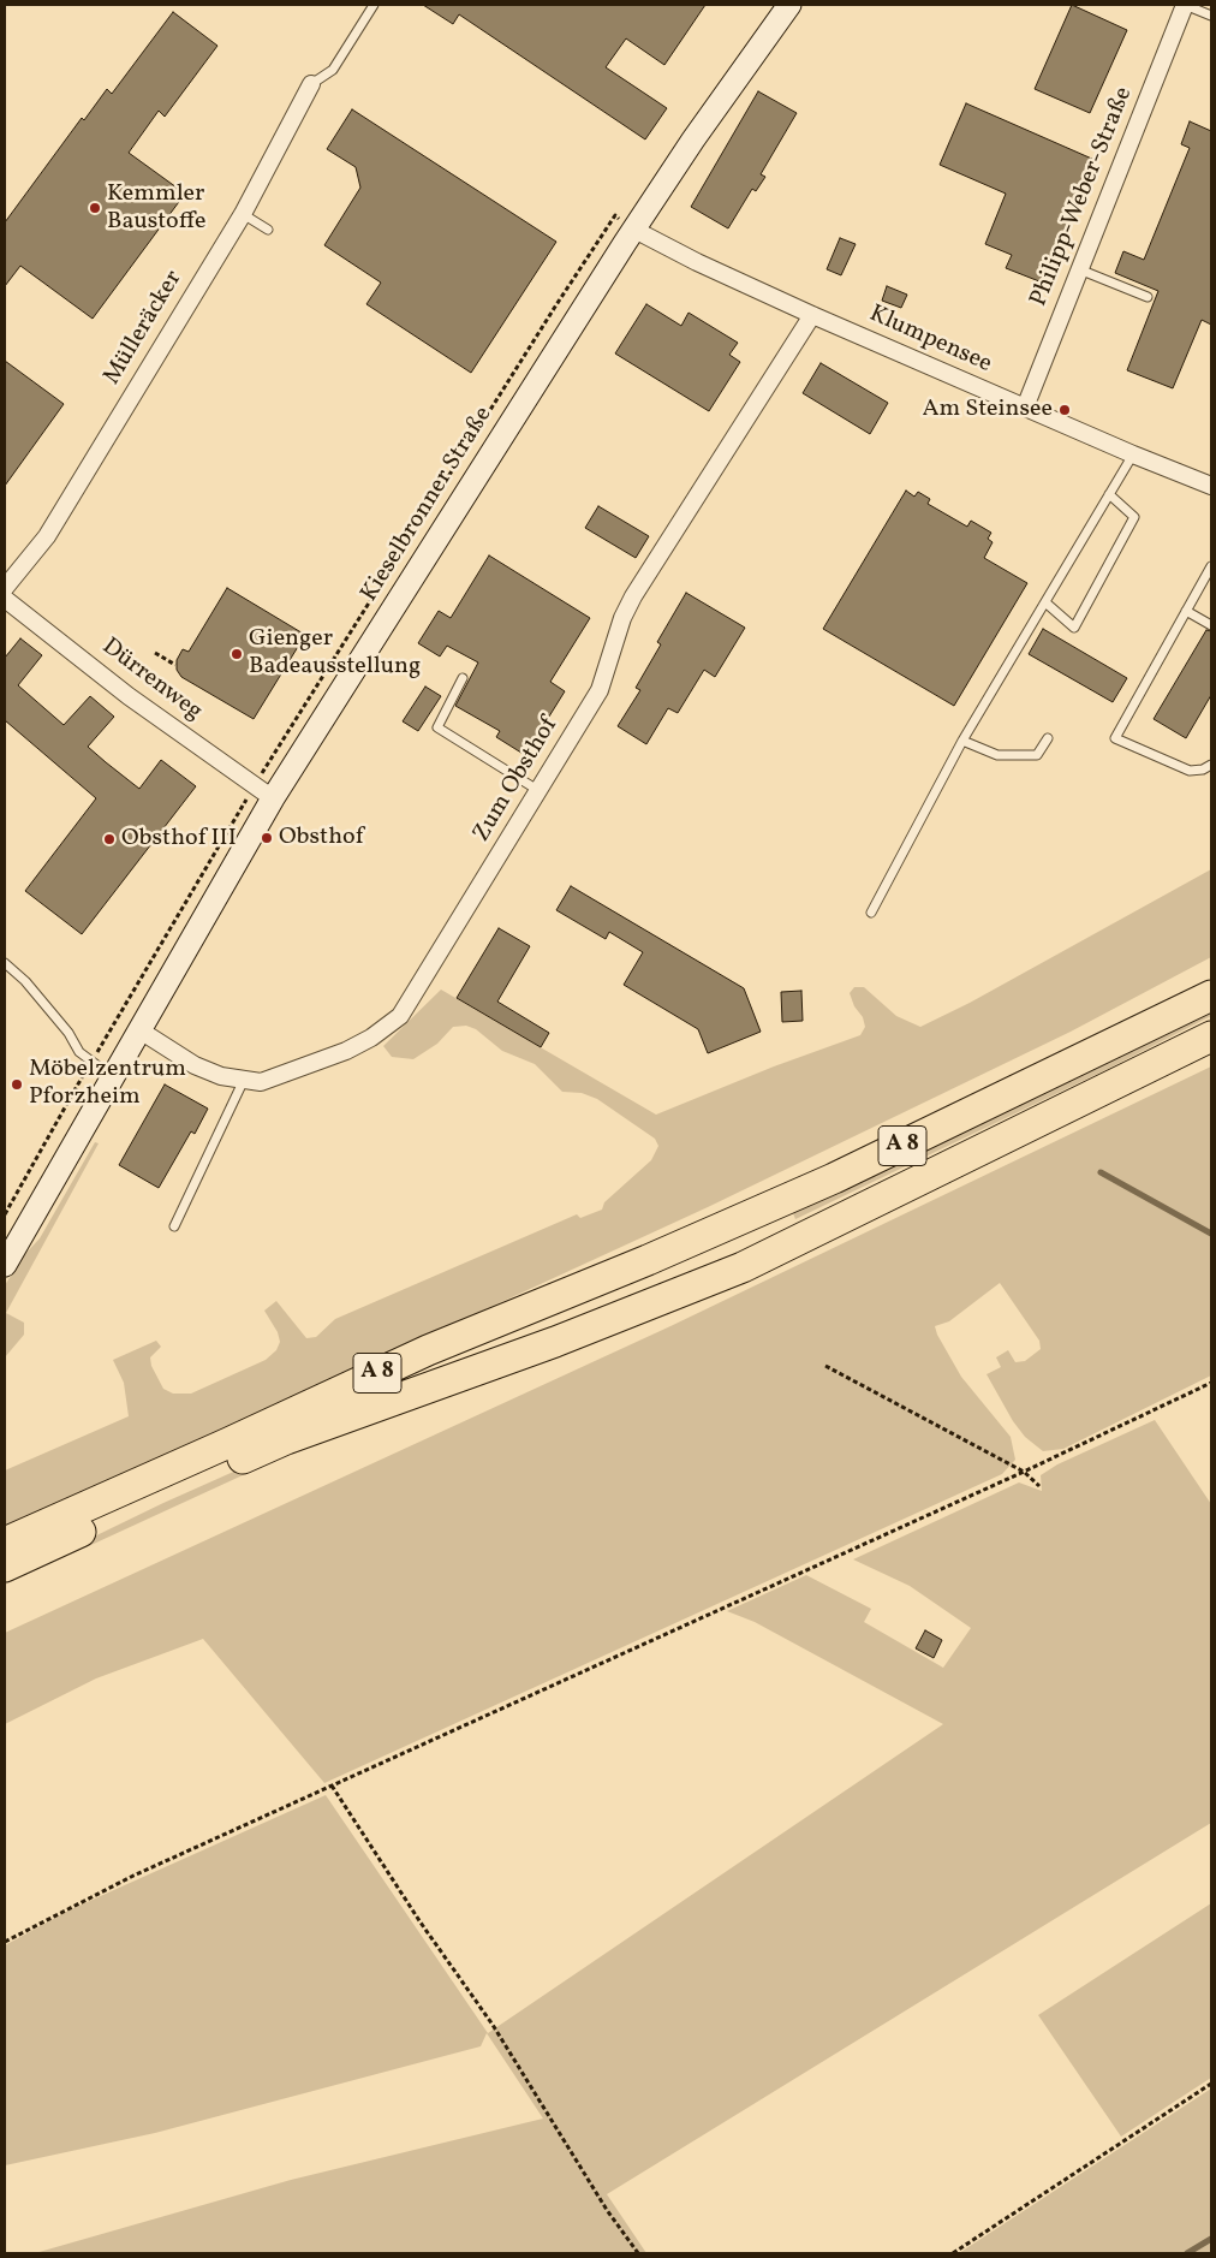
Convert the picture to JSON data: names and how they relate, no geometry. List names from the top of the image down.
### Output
{
  "streets": {
    "highway": ["A 8"],
    "street": [
      "Philipp-Weber-Straße",
      "Mülleräcker",
      "Klumpensee",
      "Kieselbronner Straße",
      "Dürrenweg",
      "Zum Obsthof"
    ]
  },
  "crossings": [
    ["Philipp-Weber-Straße", "Klumpensee"],
    ["Klumpensee", "Kieselbronner Straße"],
    ["Klumpensee", "Zum Obsthof"],
    ["Kieselbronner Straße", "Dürrenweg"],
    ["Kieselbronner Straße", "Zum Obsthof"]
  ],
  "places": [
    "Kemmler Baustoffe",
    "Am Steinsee",
    "Gienger Badeausstellung",
    "Obsthof",
    "Obsthof III",
    "Möbelzentrum Pforzheim"
  ]
}
